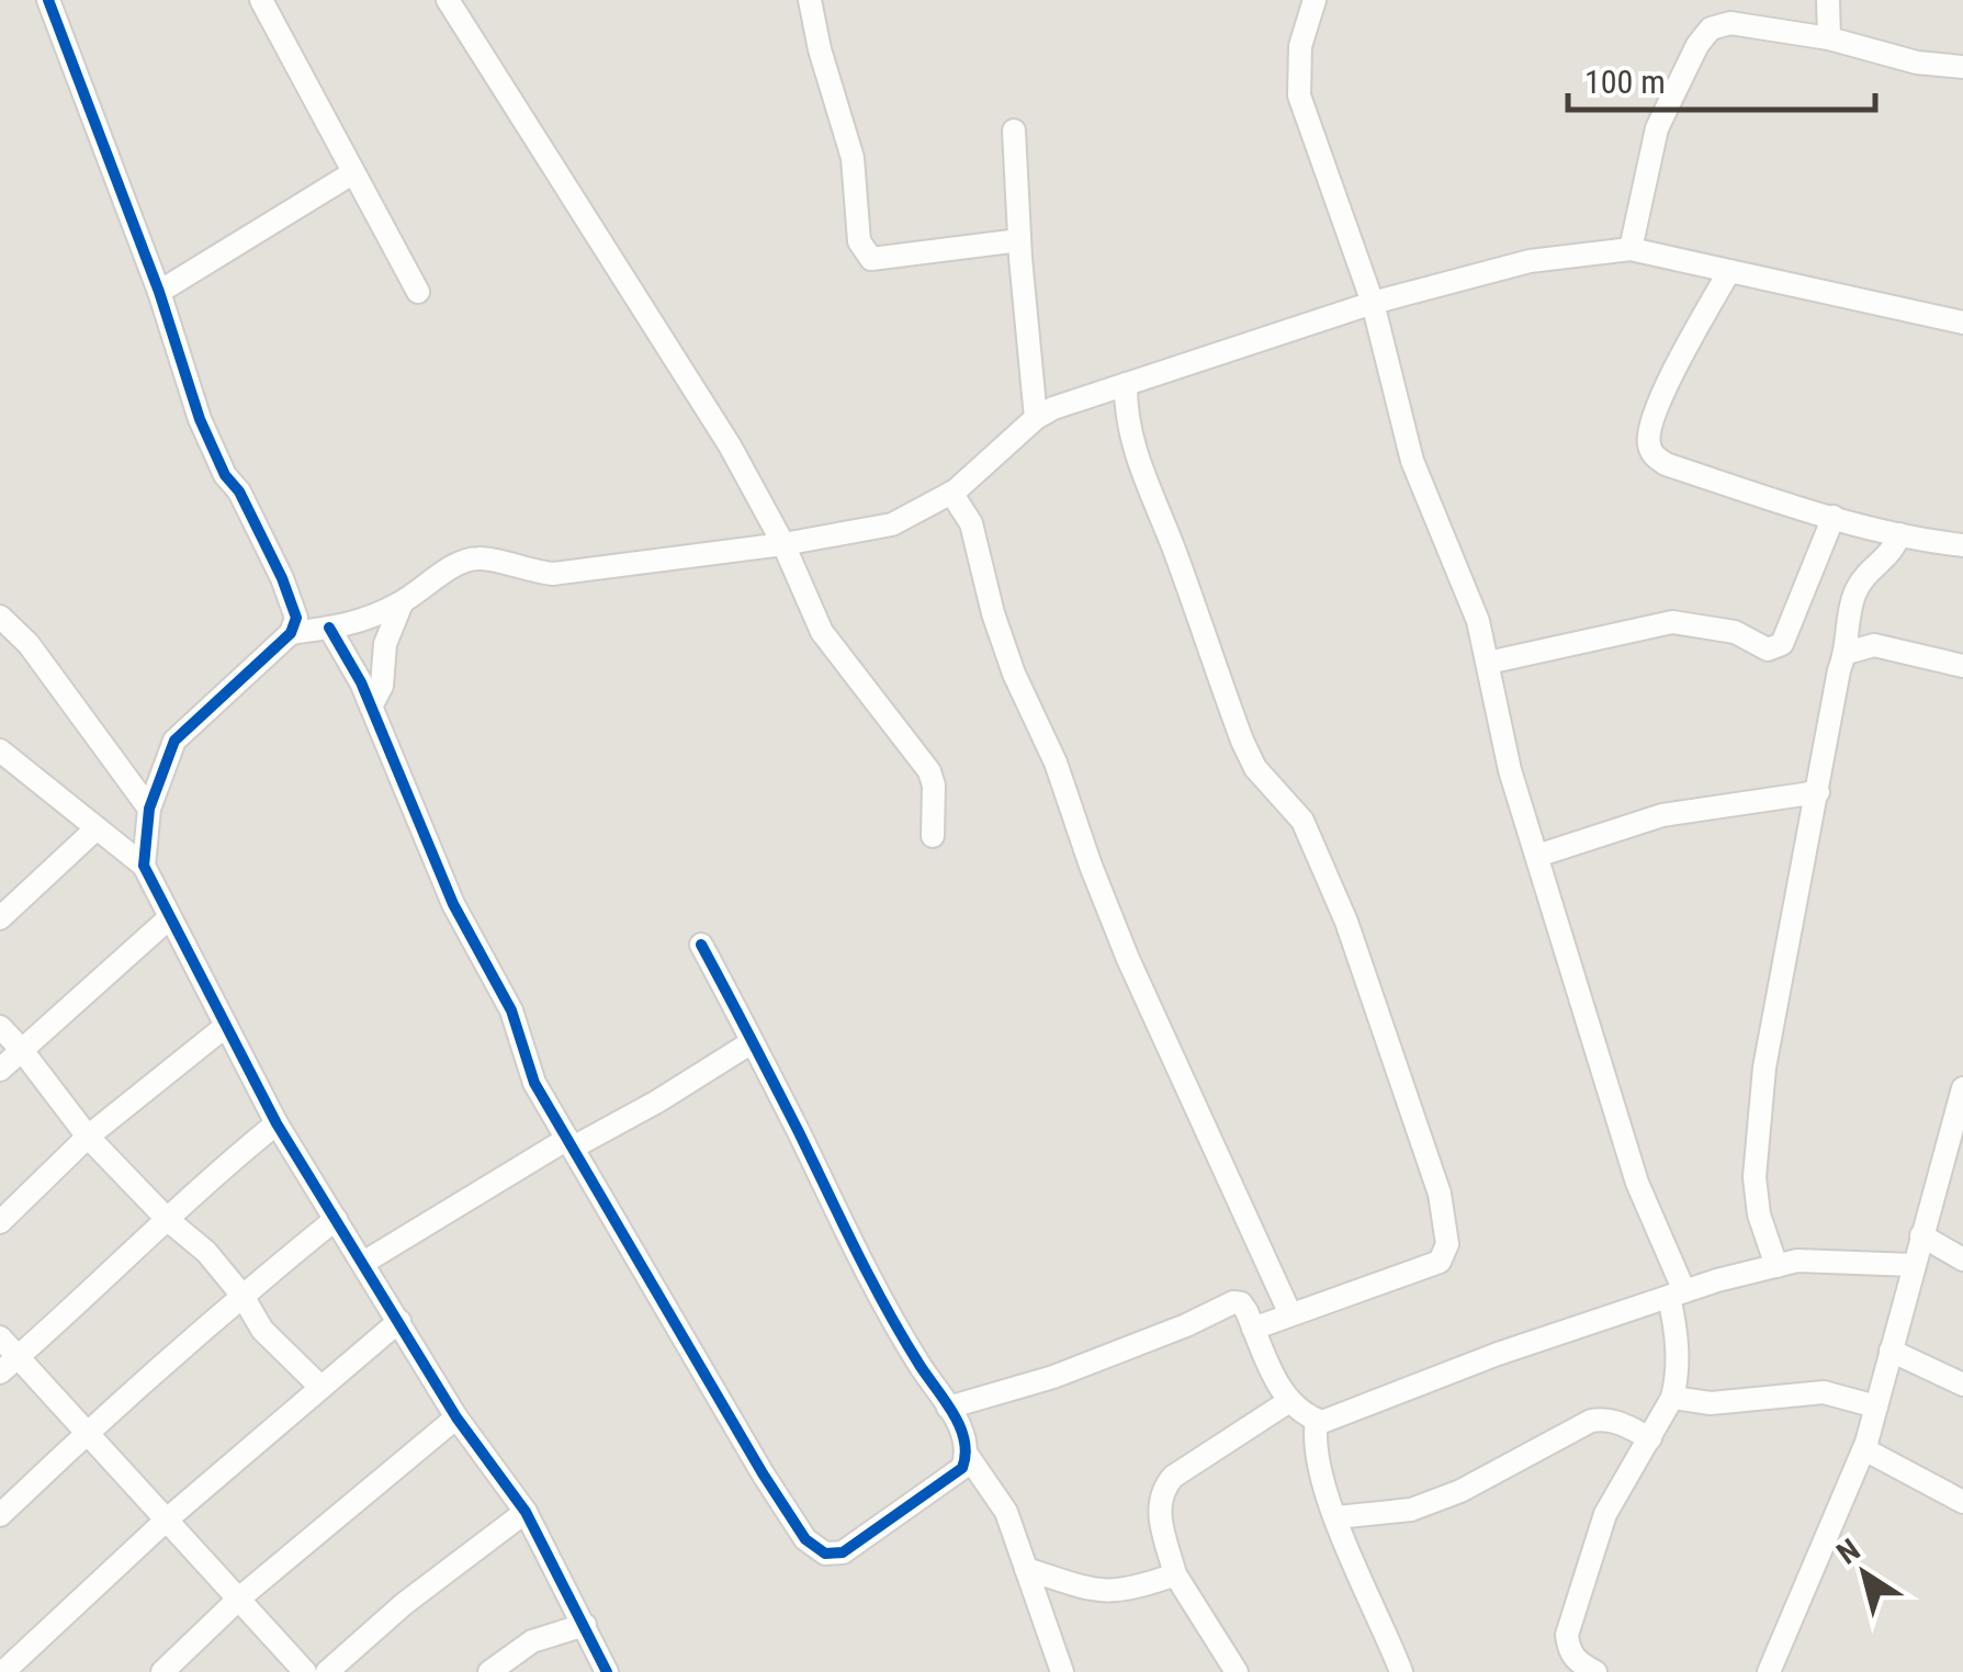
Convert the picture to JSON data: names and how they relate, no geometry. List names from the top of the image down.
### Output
{
  "scale_bar": "100 m",
  "north": "top left"
}
